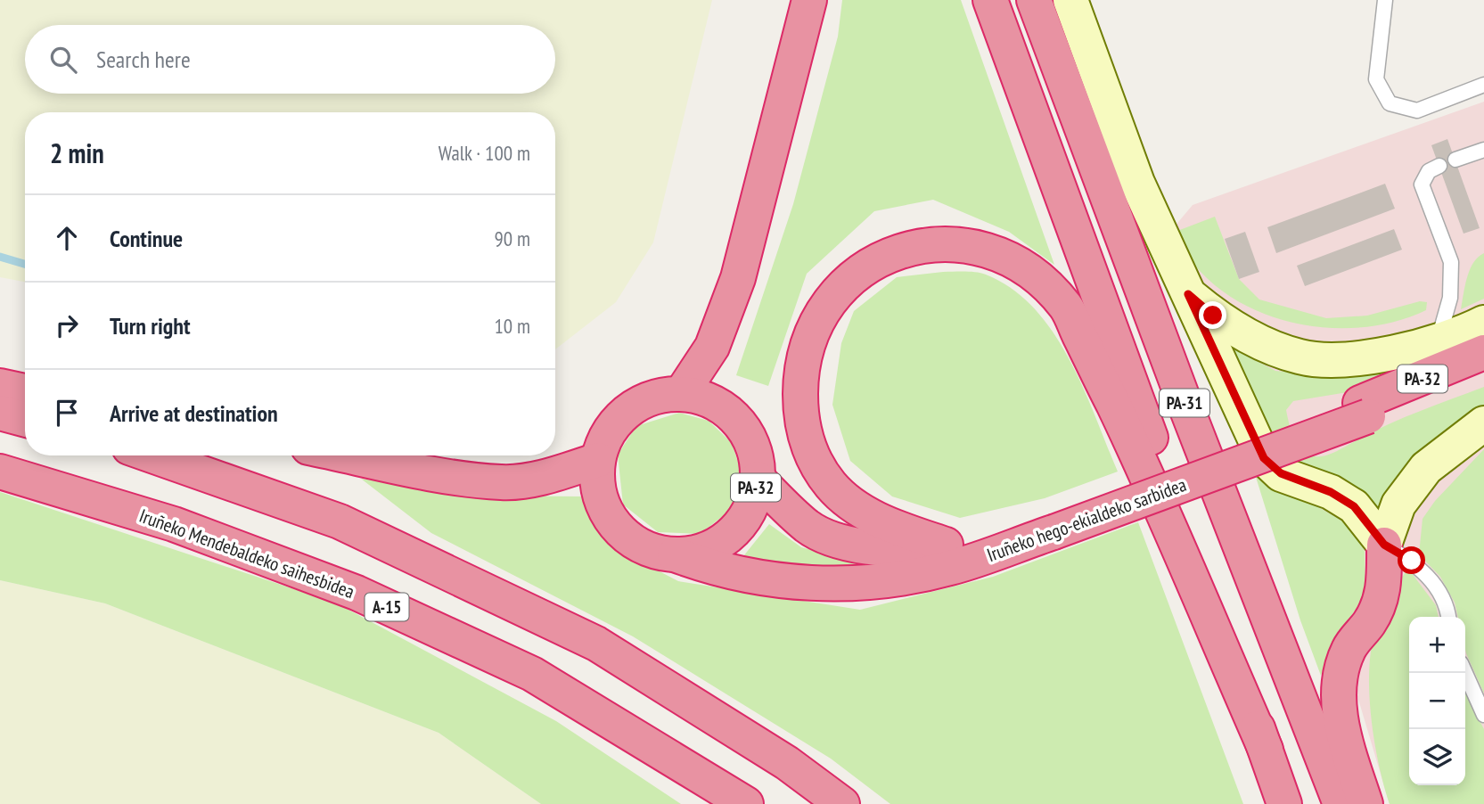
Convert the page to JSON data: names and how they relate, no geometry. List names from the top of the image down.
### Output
{
  "streets": {
    "highway": [
      "PA-32",
      "PA-31",
      "Iruñeko hego-ekialdeko sarbidea",
      "Iruñeko Mendebaldeko saihesbidea",
      "A-15"
    ]
  },
  "crossings": [
    ["PA-32", "Iruñeko hego-ekialdeko sarbidea"]
  ],
  "page": {
    "search": "Search here",
    "heading": ["2 min", "Walk · 100 m"],
    "list": [
      ["Continue", "90 m"],
      ["Turn right", "10 m"],
      "Arrive at destination"
    ],
    "map_buttons": ["+", "−"]
  }
}
